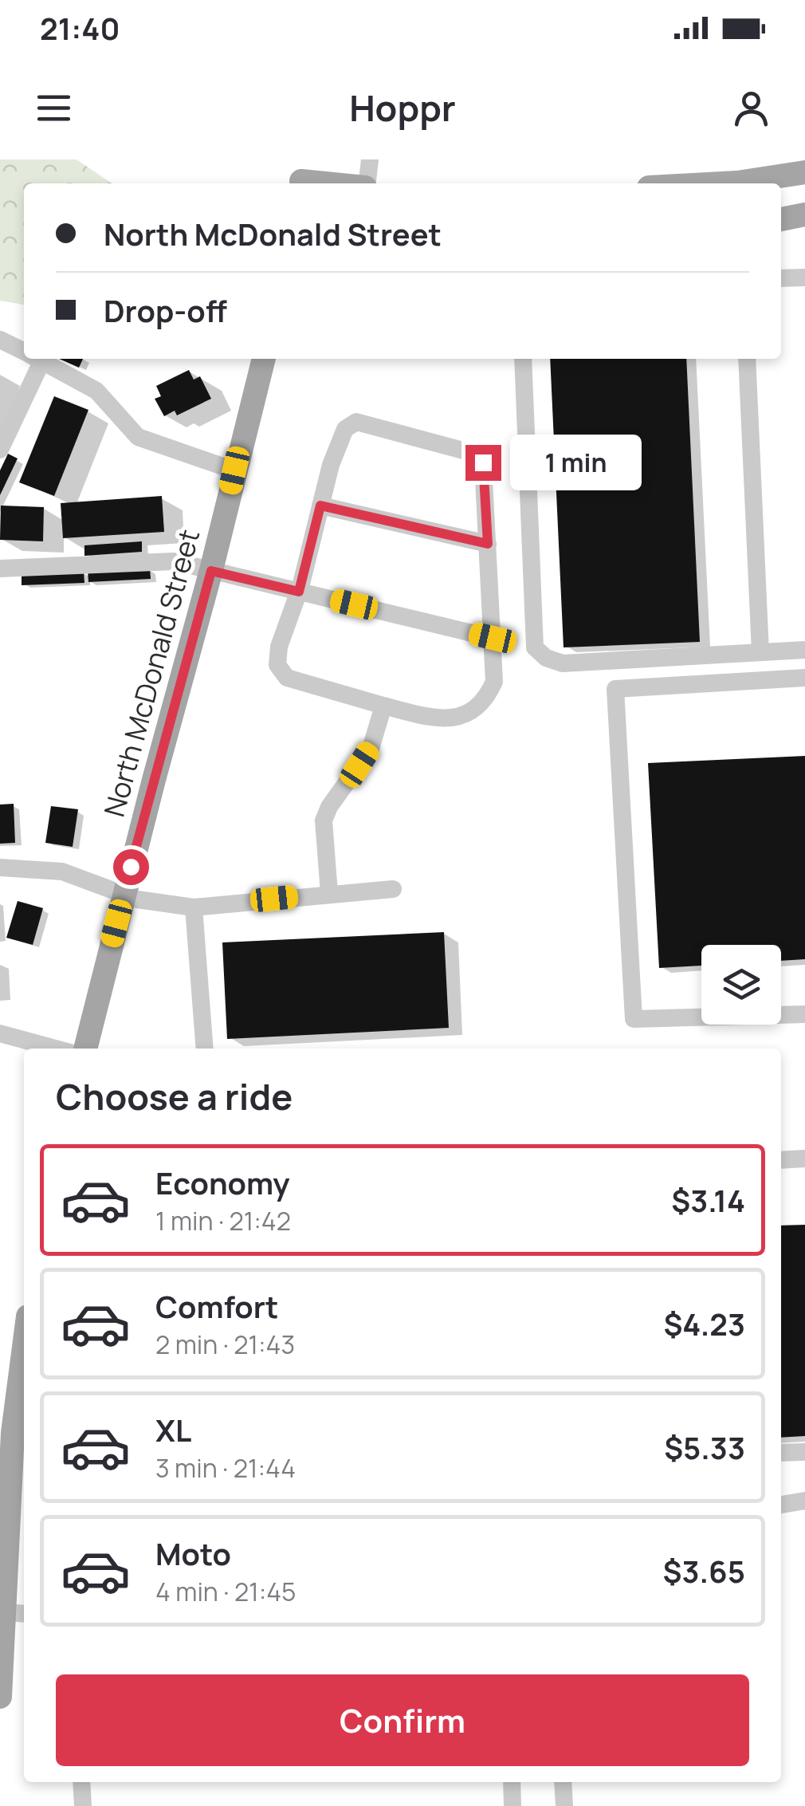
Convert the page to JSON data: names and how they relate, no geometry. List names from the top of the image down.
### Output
{
  "streets": {
    "main road": ["North McDonald Street"]
  },
  "page": {
    "status": "21:40",
    "header": "Hoppr",
    "banner": ["North McDonald Street", "Drop-off"],
    "bubble": "1 min",
    "heading": "Choose a ride",
    "list": [
      {
        "name": "Economy",
        "note": "1 min · 21:42",
        "value": "$3.14"
      },
      {
        "name": "Comfort",
        "note": "2 min · 21:43",
        "value": "$4.23"
      },
      {
        "name": "XL",
        "note": "3 min · 21:44",
        "value": "$5.33"
      },
      {
        "name": "Moto",
        "note": "4 min · 21:45",
        "value": "$3.65"
      }
    ],
    "buttons": "Confirm"
  }
}
